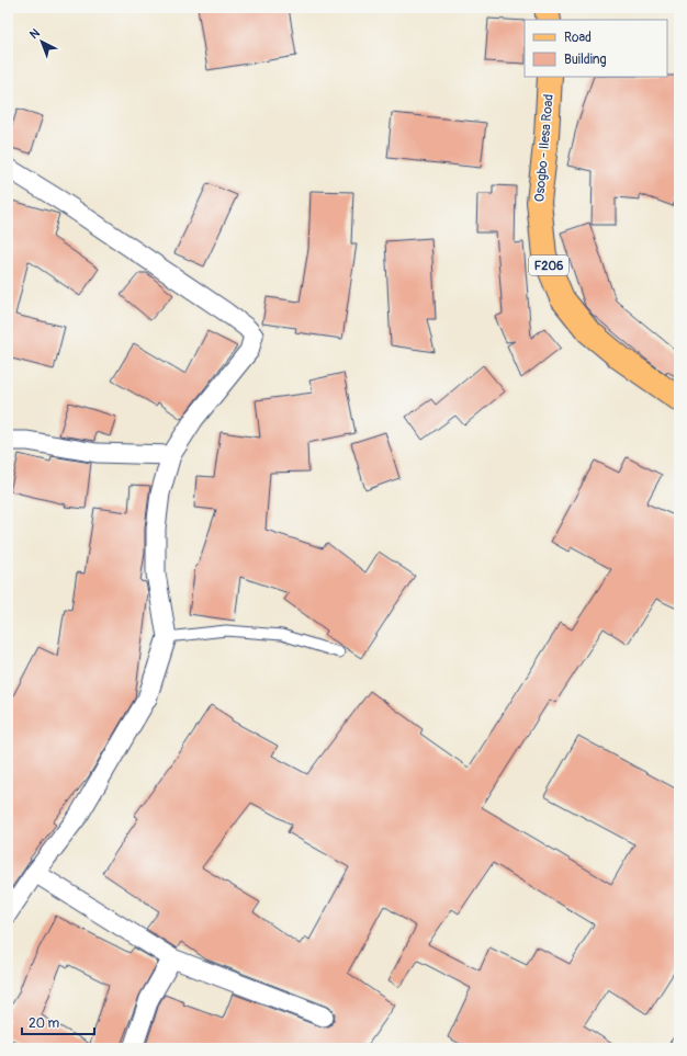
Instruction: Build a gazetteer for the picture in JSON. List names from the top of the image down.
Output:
{
  "streets": {
    "main road": ["Osogbo - Ilesa Road", "F206"]
  },
  "legend": ["Road", "Building"],
  "scale_bar": "20 m",
  "north": "top left"
}
